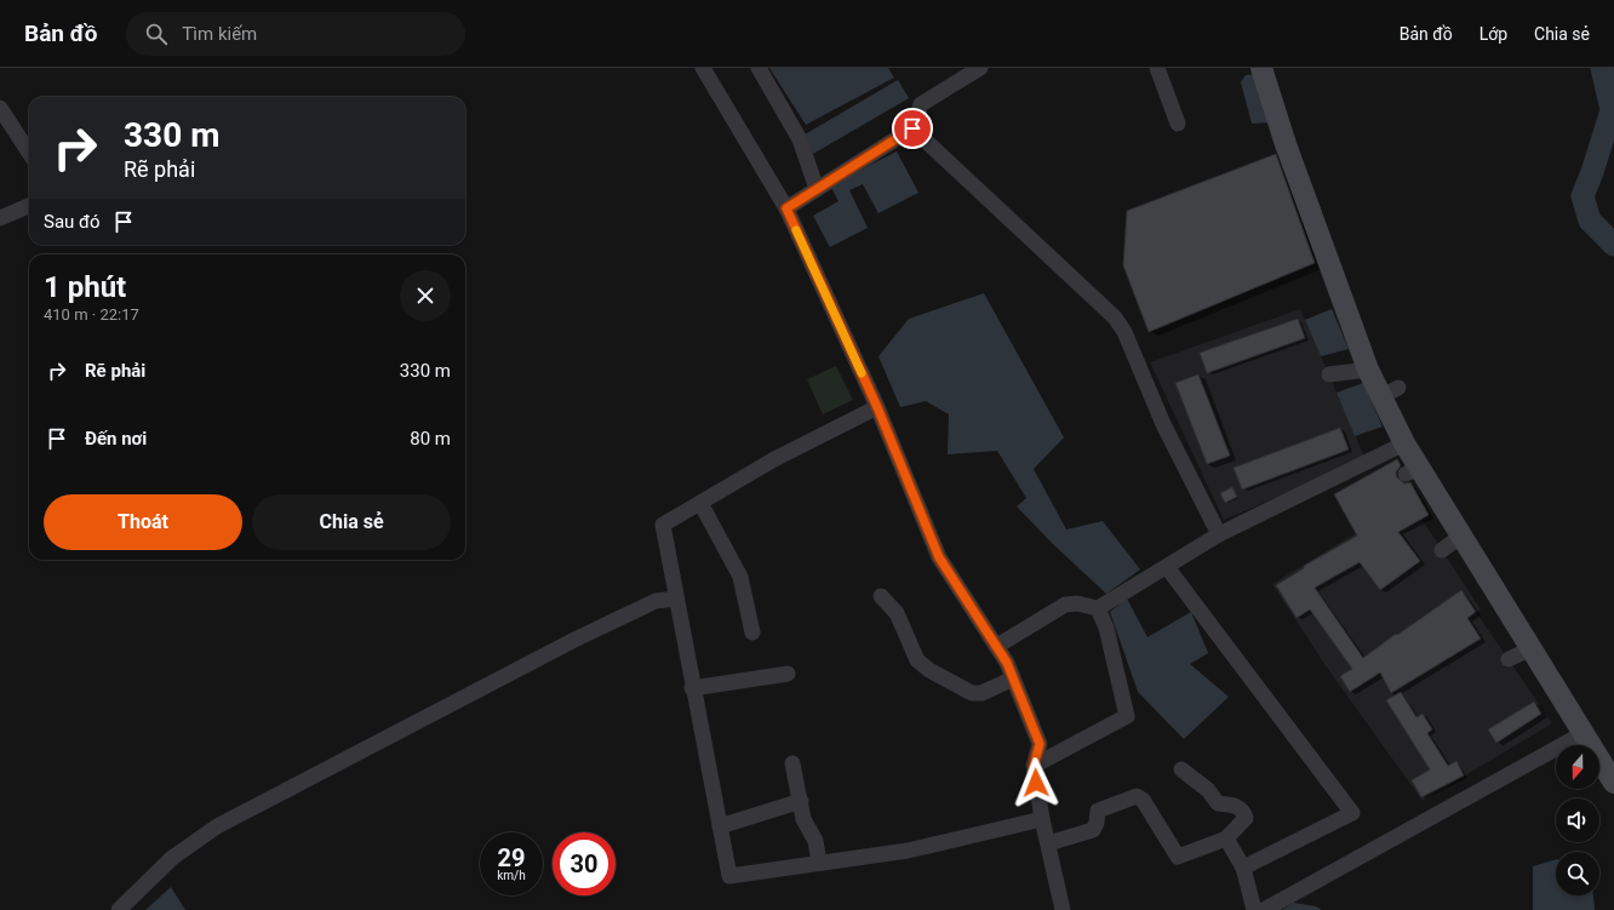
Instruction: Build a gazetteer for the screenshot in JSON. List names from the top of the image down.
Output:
{
  "north": "bottom",
  "page": {
    "header": "Bản đồ",
    "search": "Tìm kiếm",
    "nav": ["Bản đồ", "Lớp", "Chia sẻ"],
    "turn": ["330 m", "Rẽ phải"],
    "then": "Sau đó",
    "heading": ["1 phút", "410 m · 22:17"],
    "list": [
      {
        "name": "Rẽ phải",
        "value": "330 m"
      },
      {
        "name": "Đến nơi",
        "value": "80 m"
      }
    ],
    "buttons": ["Thoát", "Chia sẻ"],
    "speed": "29 km/h",
    "limit": "30"
  }
}
